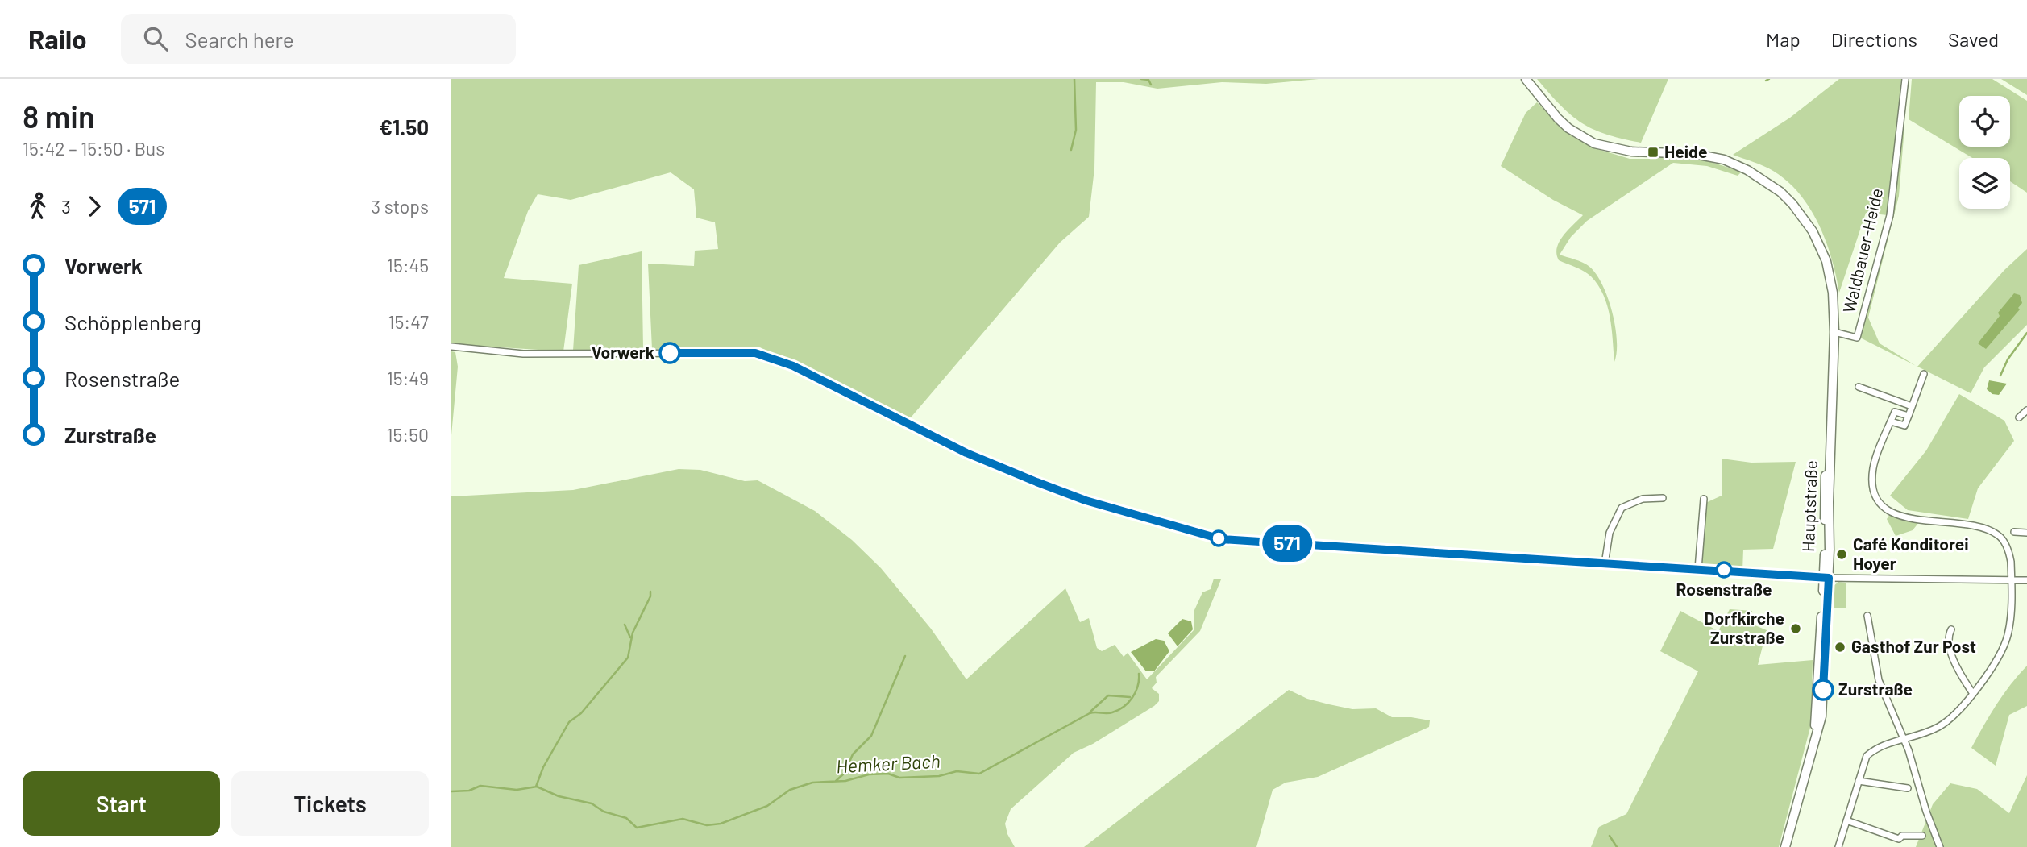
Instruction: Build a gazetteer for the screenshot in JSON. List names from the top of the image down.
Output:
{
  "streets": {
    "main road": ["Hauptstraße"],
    "street": ["Waldbauer-Heide"]
  },
  "water": ["Hemker Bach"],
  "places": {
    "transit": ["Heide"],
    "other": [
      "Vorwerk",
      "Café Konditorei Hoyer",
      "Rosenstraße",
      "Dorfkirche Zurstraße",
      "Gasthof Zur Post",
      "Zurstraße"
    ]
  },
  "lines": ["bus line 571"],
  "page": {
    "header": "Railo",
    "search": "Search here",
    "nav": ["Map", "Directions", "Saved"],
    "heading": ["8 min", "15:42 – 15:50 · Bus", "€1.50"],
    "on_map": "571",
    "legs": ["3", "571", "3 stops"],
    "list": [
      {
        "name": "Vorwerk",
        "value": "15:45"
      },
      {
        "name": "Schöpplenberg",
        "value": "15:47"
      },
      {
        "name": "Rosenstraße",
        "value": "15:49"
      },
      {
        "name": "Zurstraße",
        "value": "15:50"
      }
    ],
    "buttons": ["Start", "Tickets"]
  }
}
